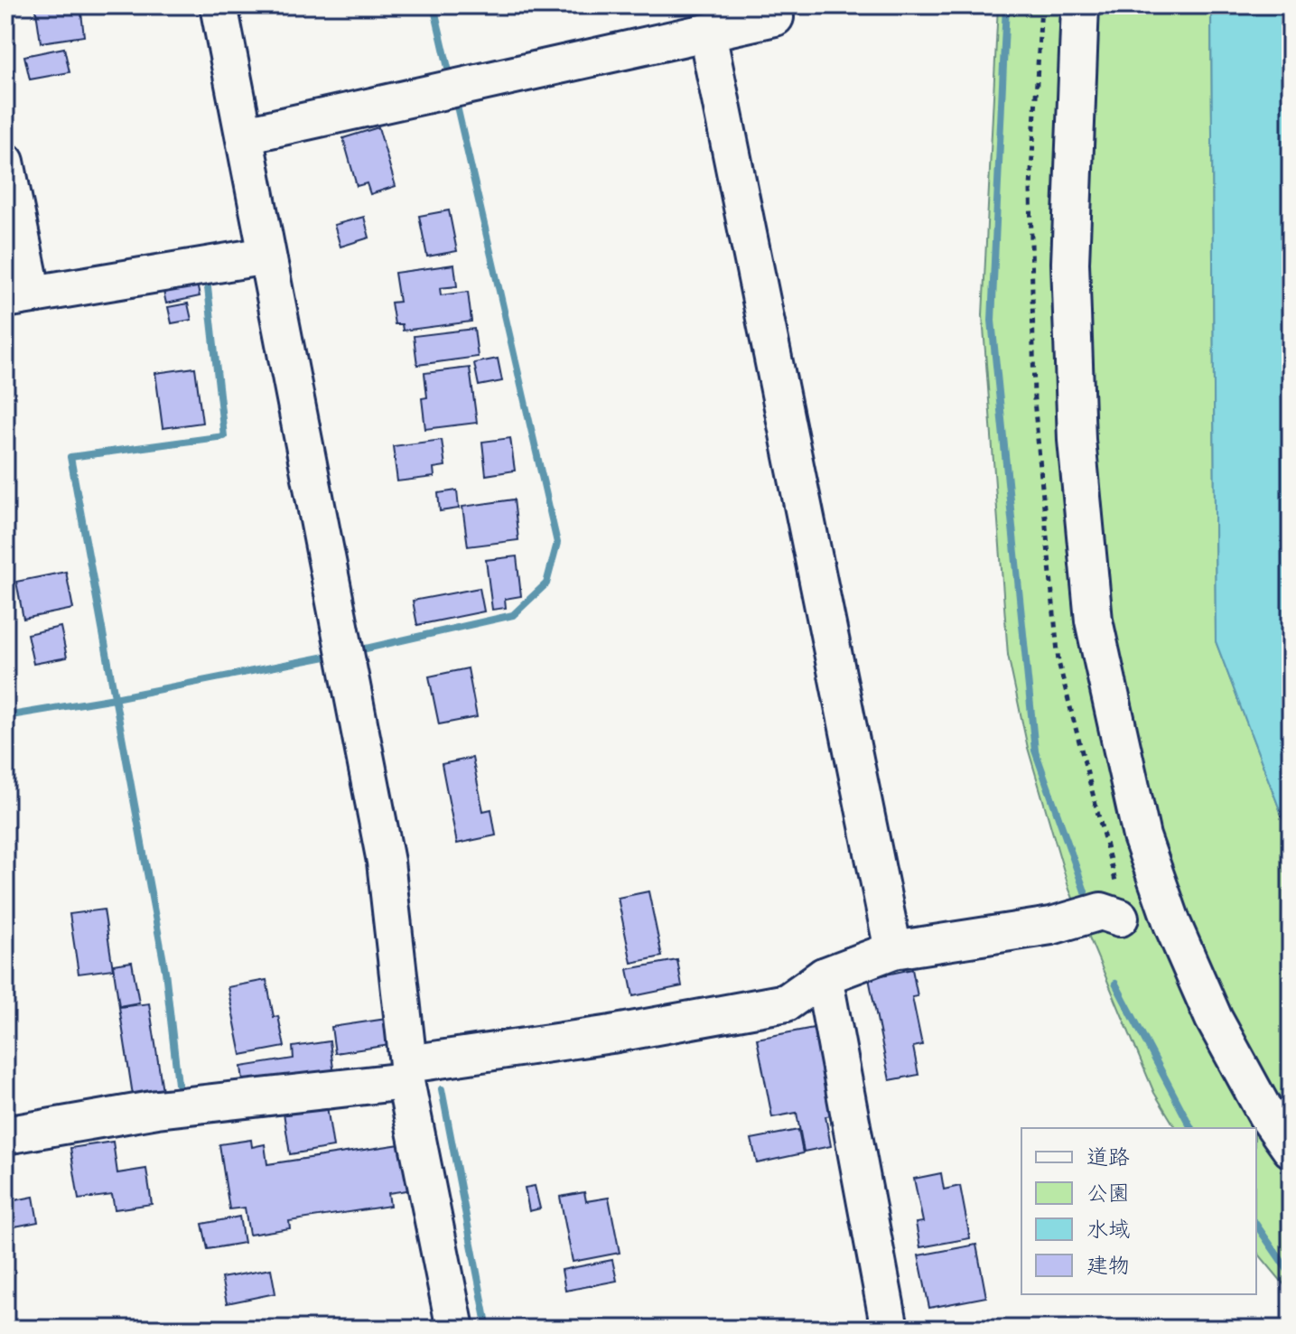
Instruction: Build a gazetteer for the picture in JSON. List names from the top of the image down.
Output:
{
  "legend": [
    "道路",
    "公園",
    "水域",
    "建物"
  ]
}
